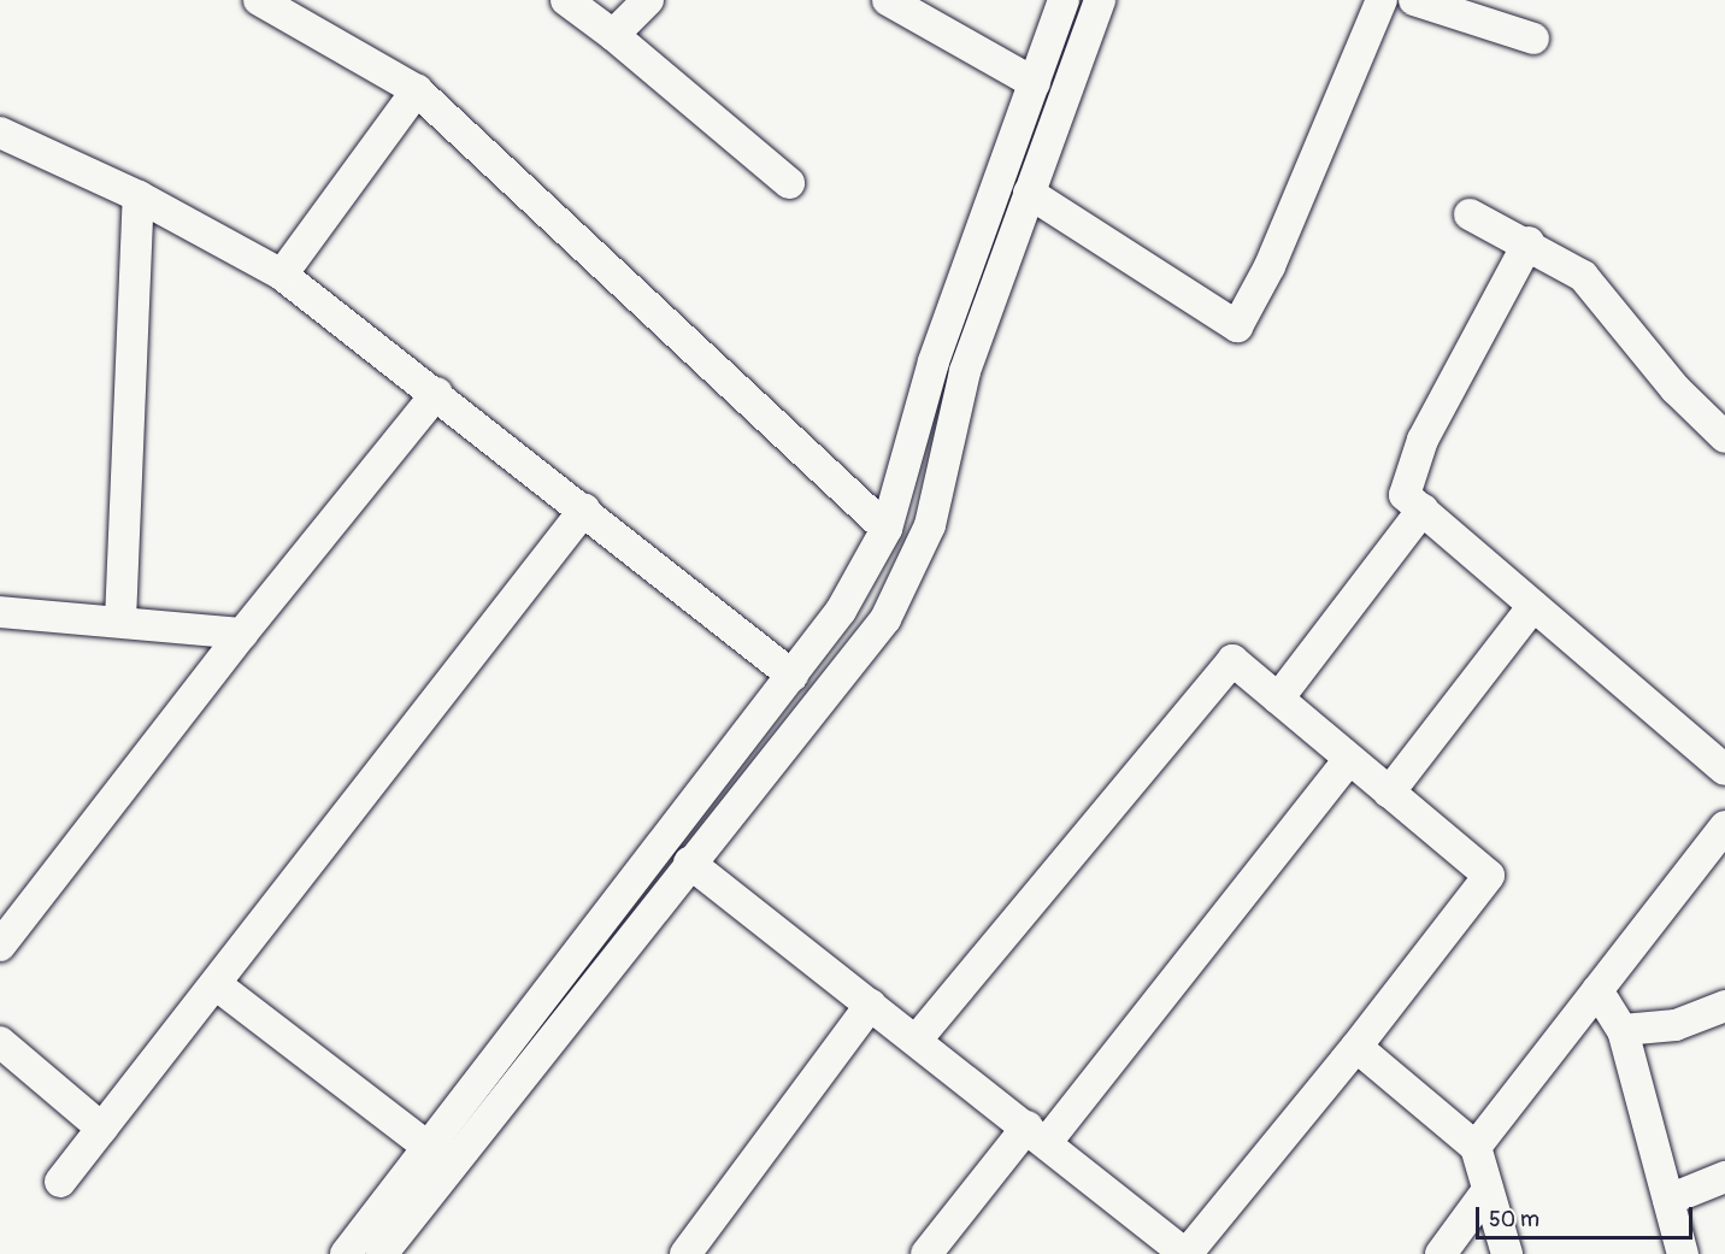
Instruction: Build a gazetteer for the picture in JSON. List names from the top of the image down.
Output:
{
  "scale_bar": "50 m"
}
